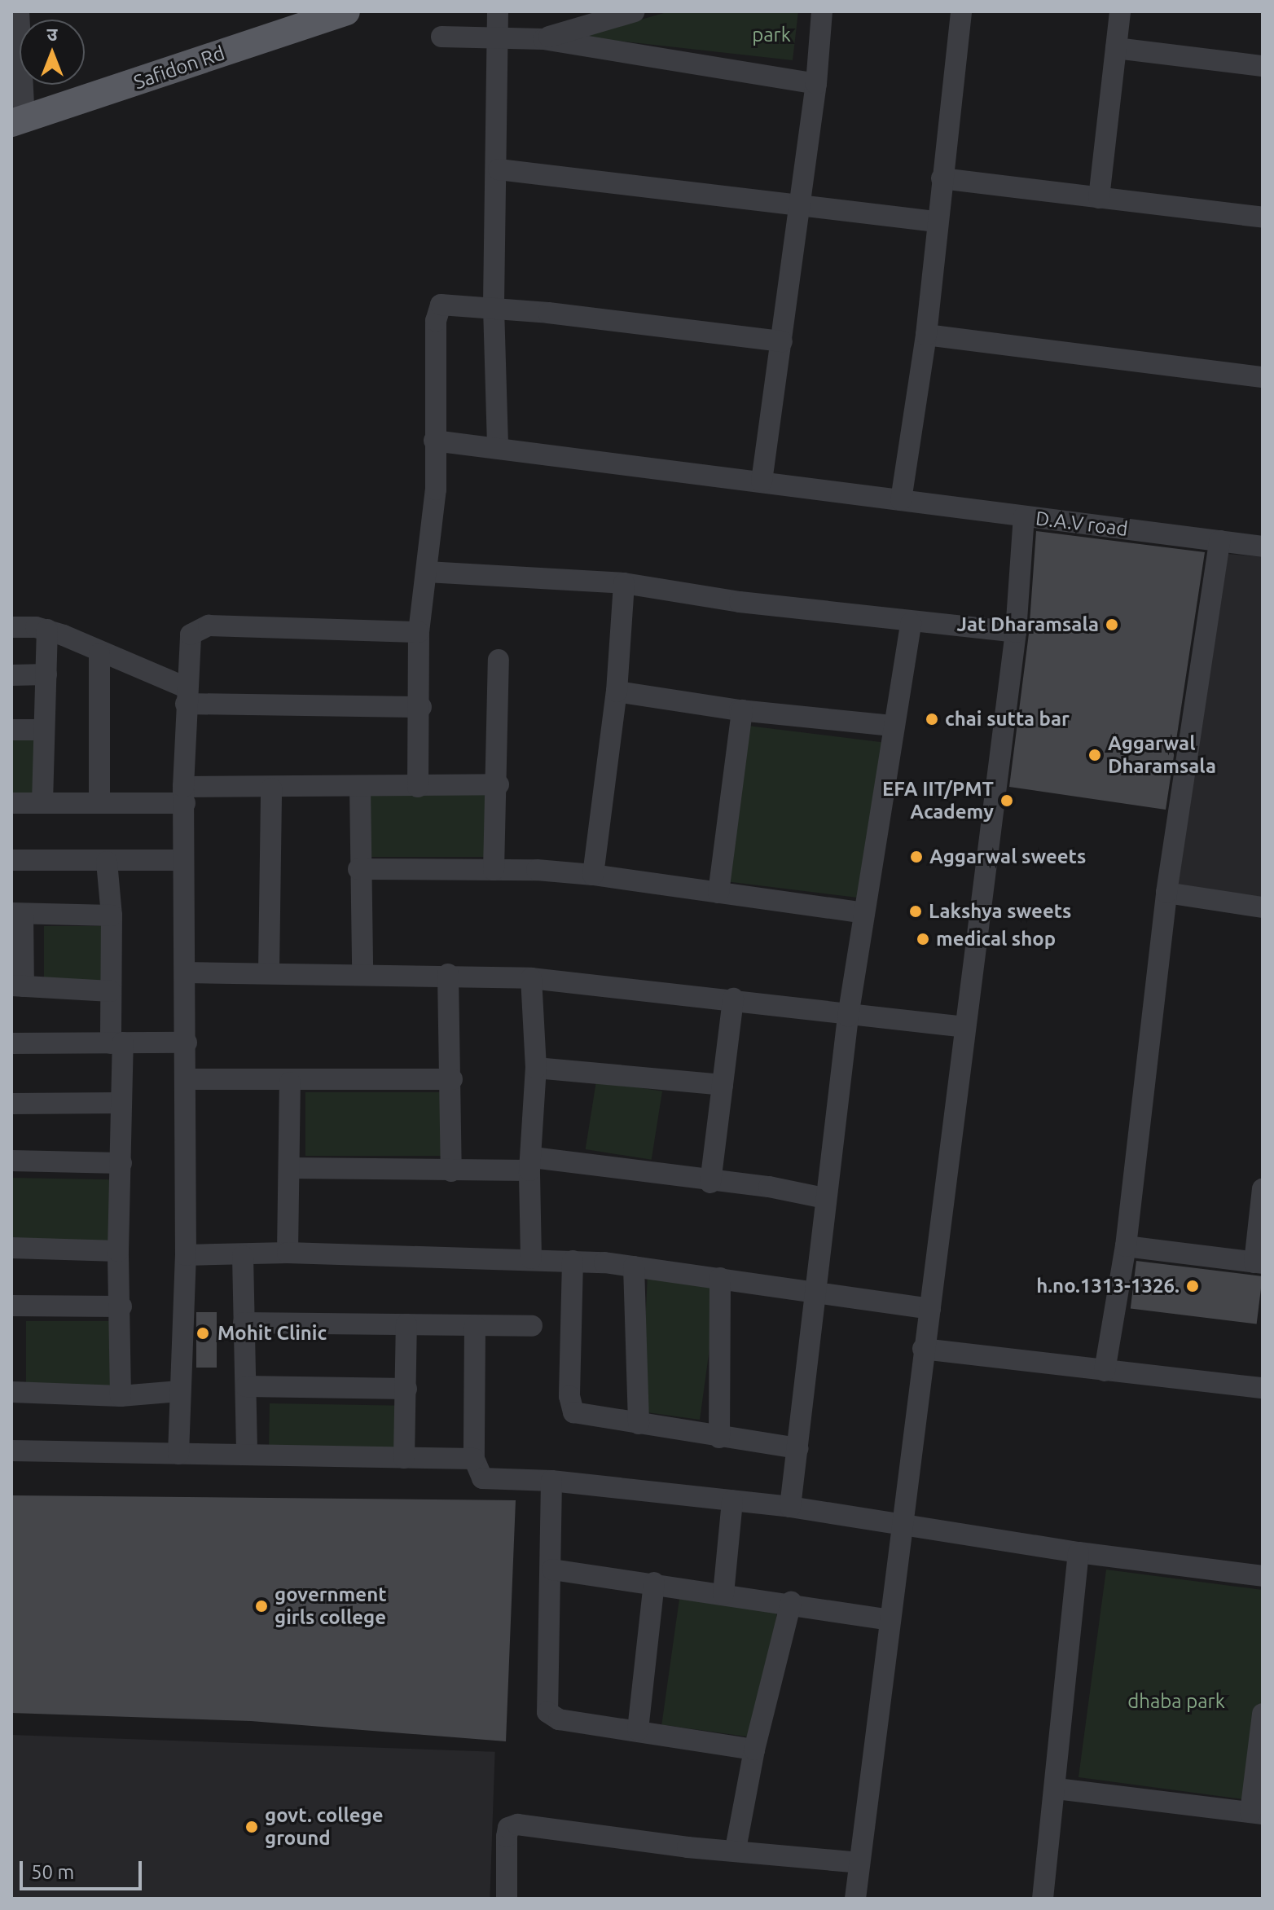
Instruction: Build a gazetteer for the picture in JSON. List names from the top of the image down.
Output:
{
  "streets": {
    "main road": ["Safidon Rd"],
    "street": ["D.A.V road"]
  },
  "parks": ["park", "dhaba park"],
  "places": [
    "Jat Dharamsala",
    "chai sutta bar",
    "Aggarwal Dharamsala",
    "EFA IIT/PMT Academy",
    "Aggarwal sweets",
    "Lakshya sweets",
    "medical shop",
    "h.no.1313-1326.",
    "Mohit Clinic",
    "government girls college",
    "govt. college ground"
  ],
  "scale_bar": "50 m",
  "north": "top"
}
